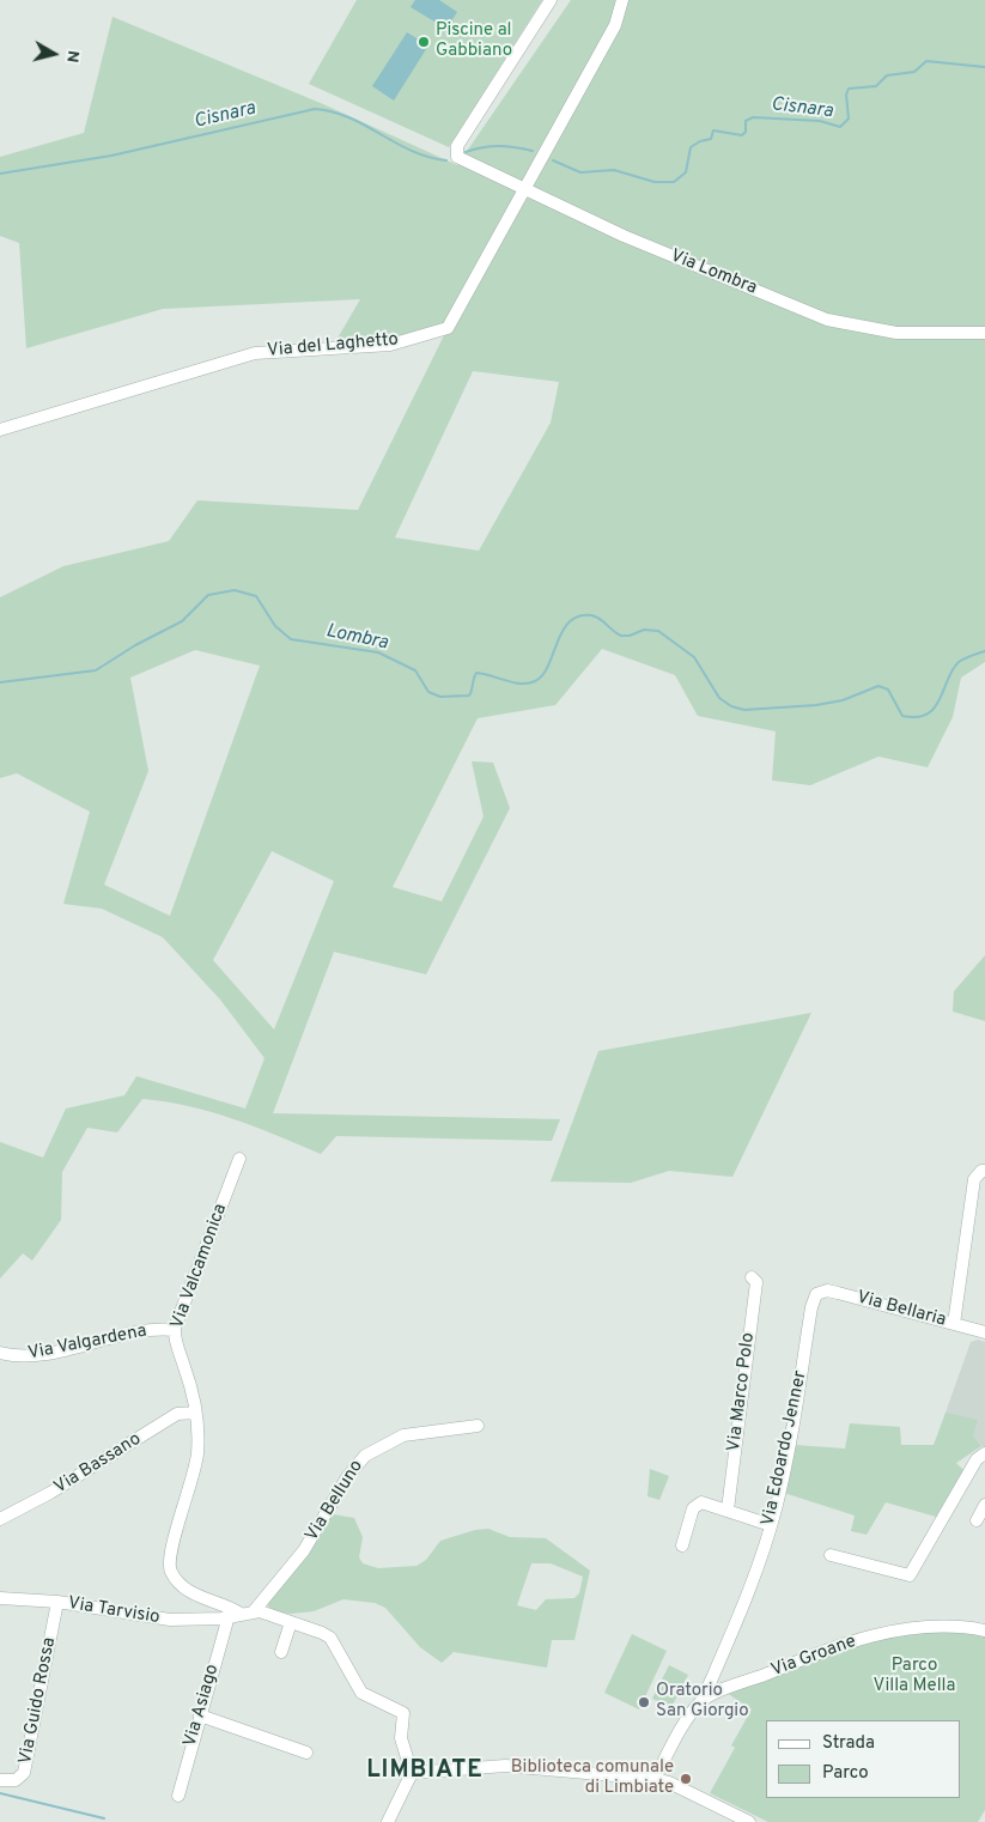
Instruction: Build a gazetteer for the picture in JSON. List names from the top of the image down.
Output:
{
  "streets": {
    "street": [
      "Via Lombra",
      "Via del Laghetto",
      "Via Valcamonica",
      "Via Bellaria",
      "Via Valgardena",
      "Via Marco Polo",
      "Via Edoardo Jenner",
      "Via Bassano",
      "Via Belluno",
      "Via Tarvisio",
      "Via Groane",
      "Via Guido Rossa",
      "Via Asiago"
    ]
  },
  "crossings": [
    ["Via Lombra", "Via del Laghetto"],
    ["Via Valcamonica", "Via Valgardena"],
    ["Via Valcamonica", "Via Bassano"],
    ["Via Valcamonica", "Via Tarvisio"],
    ["Via Valcamonica", "Via Asiago"],
    ["Via Bellaria", "Via Edoardo Jenner"],
    ["Via Edoardo Jenner", "Via Groane"],
    ["Via Belluno", "Via Tarvisio"],
    ["Via Tarvisio", "Via Guido Rossa"],
    ["Via Tarvisio", "Via Asiago"]
  ],
  "districts": ["LIMBIATE"],
  "water": ["Cisnara", "Lombra"],
  "parks": ["Parco Villa Mella"],
  "places": ["Piscine al Gabbiano", "Oratorio San Giorgio", "Biblioteca comunale di Limbiate"],
  "legend": ["Strada", "Parco"],
  "north": "right"
}
